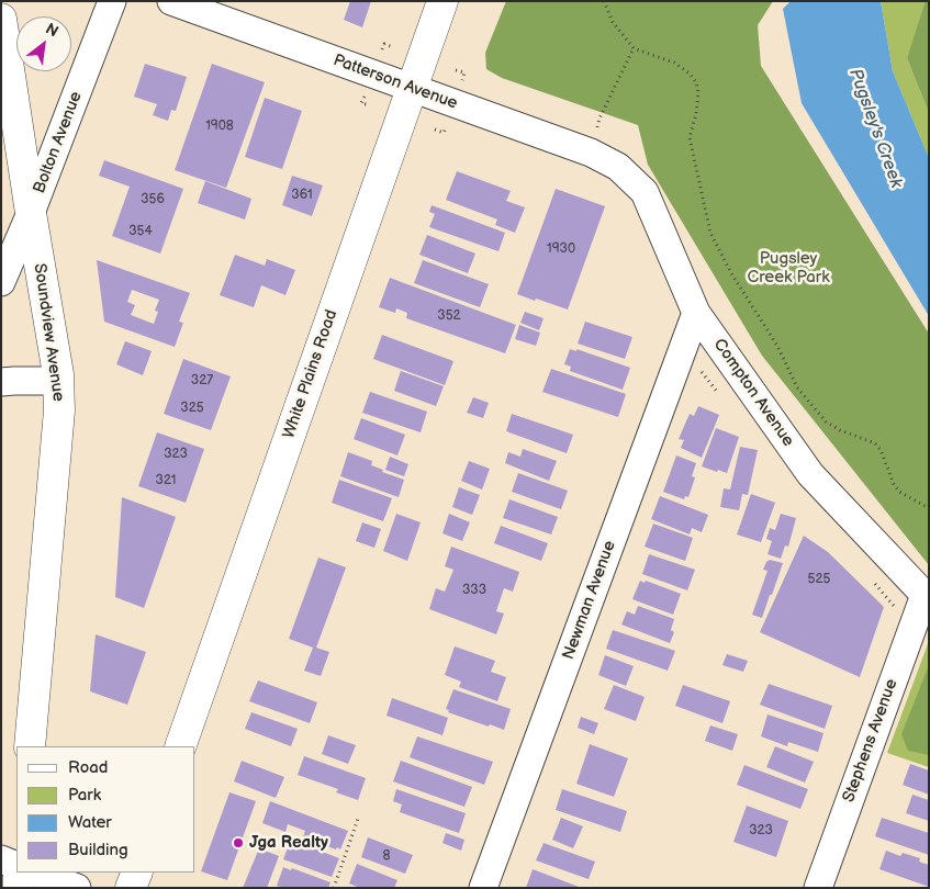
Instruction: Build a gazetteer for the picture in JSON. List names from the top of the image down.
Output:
{
  "streets": {
    "main road": ["Soundview Avenue", "White Plains Road"],
    "street": [
      "Patterson Avenue",
      "Bolton Avenue",
      "Compton Avenue",
      "Newman Avenue",
      "Stephens Avenue"
    ]
  },
  "crossings": [
    ["Patterson Avenue", "White Plains Road"],
    ["Patterson Avenue", "Compton Avenue"],
    ["Bolton Avenue", "Soundview Avenue"],
    ["Compton Avenue", "Newman Avenue"],
    ["Compton Avenue", "Stephens Avenue"]
  ],
  "water": ["Pugsley's Creek"],
  "parks": ["Pugsley Creek Park"],
  "places": ["Jga Realty"],
  "house_numbers": [
    "1908",
    "361",
    "356",
    "354",
    "1930",
    "352",
    "327",
    "325",
    "323",
    "321",
    "525",
    "333",
    "323",
    "8"
  ],
  "legend": [
    "Road",
    "Park",
    "Water",
    "Building"
  ],
  "north": "top right"
}
